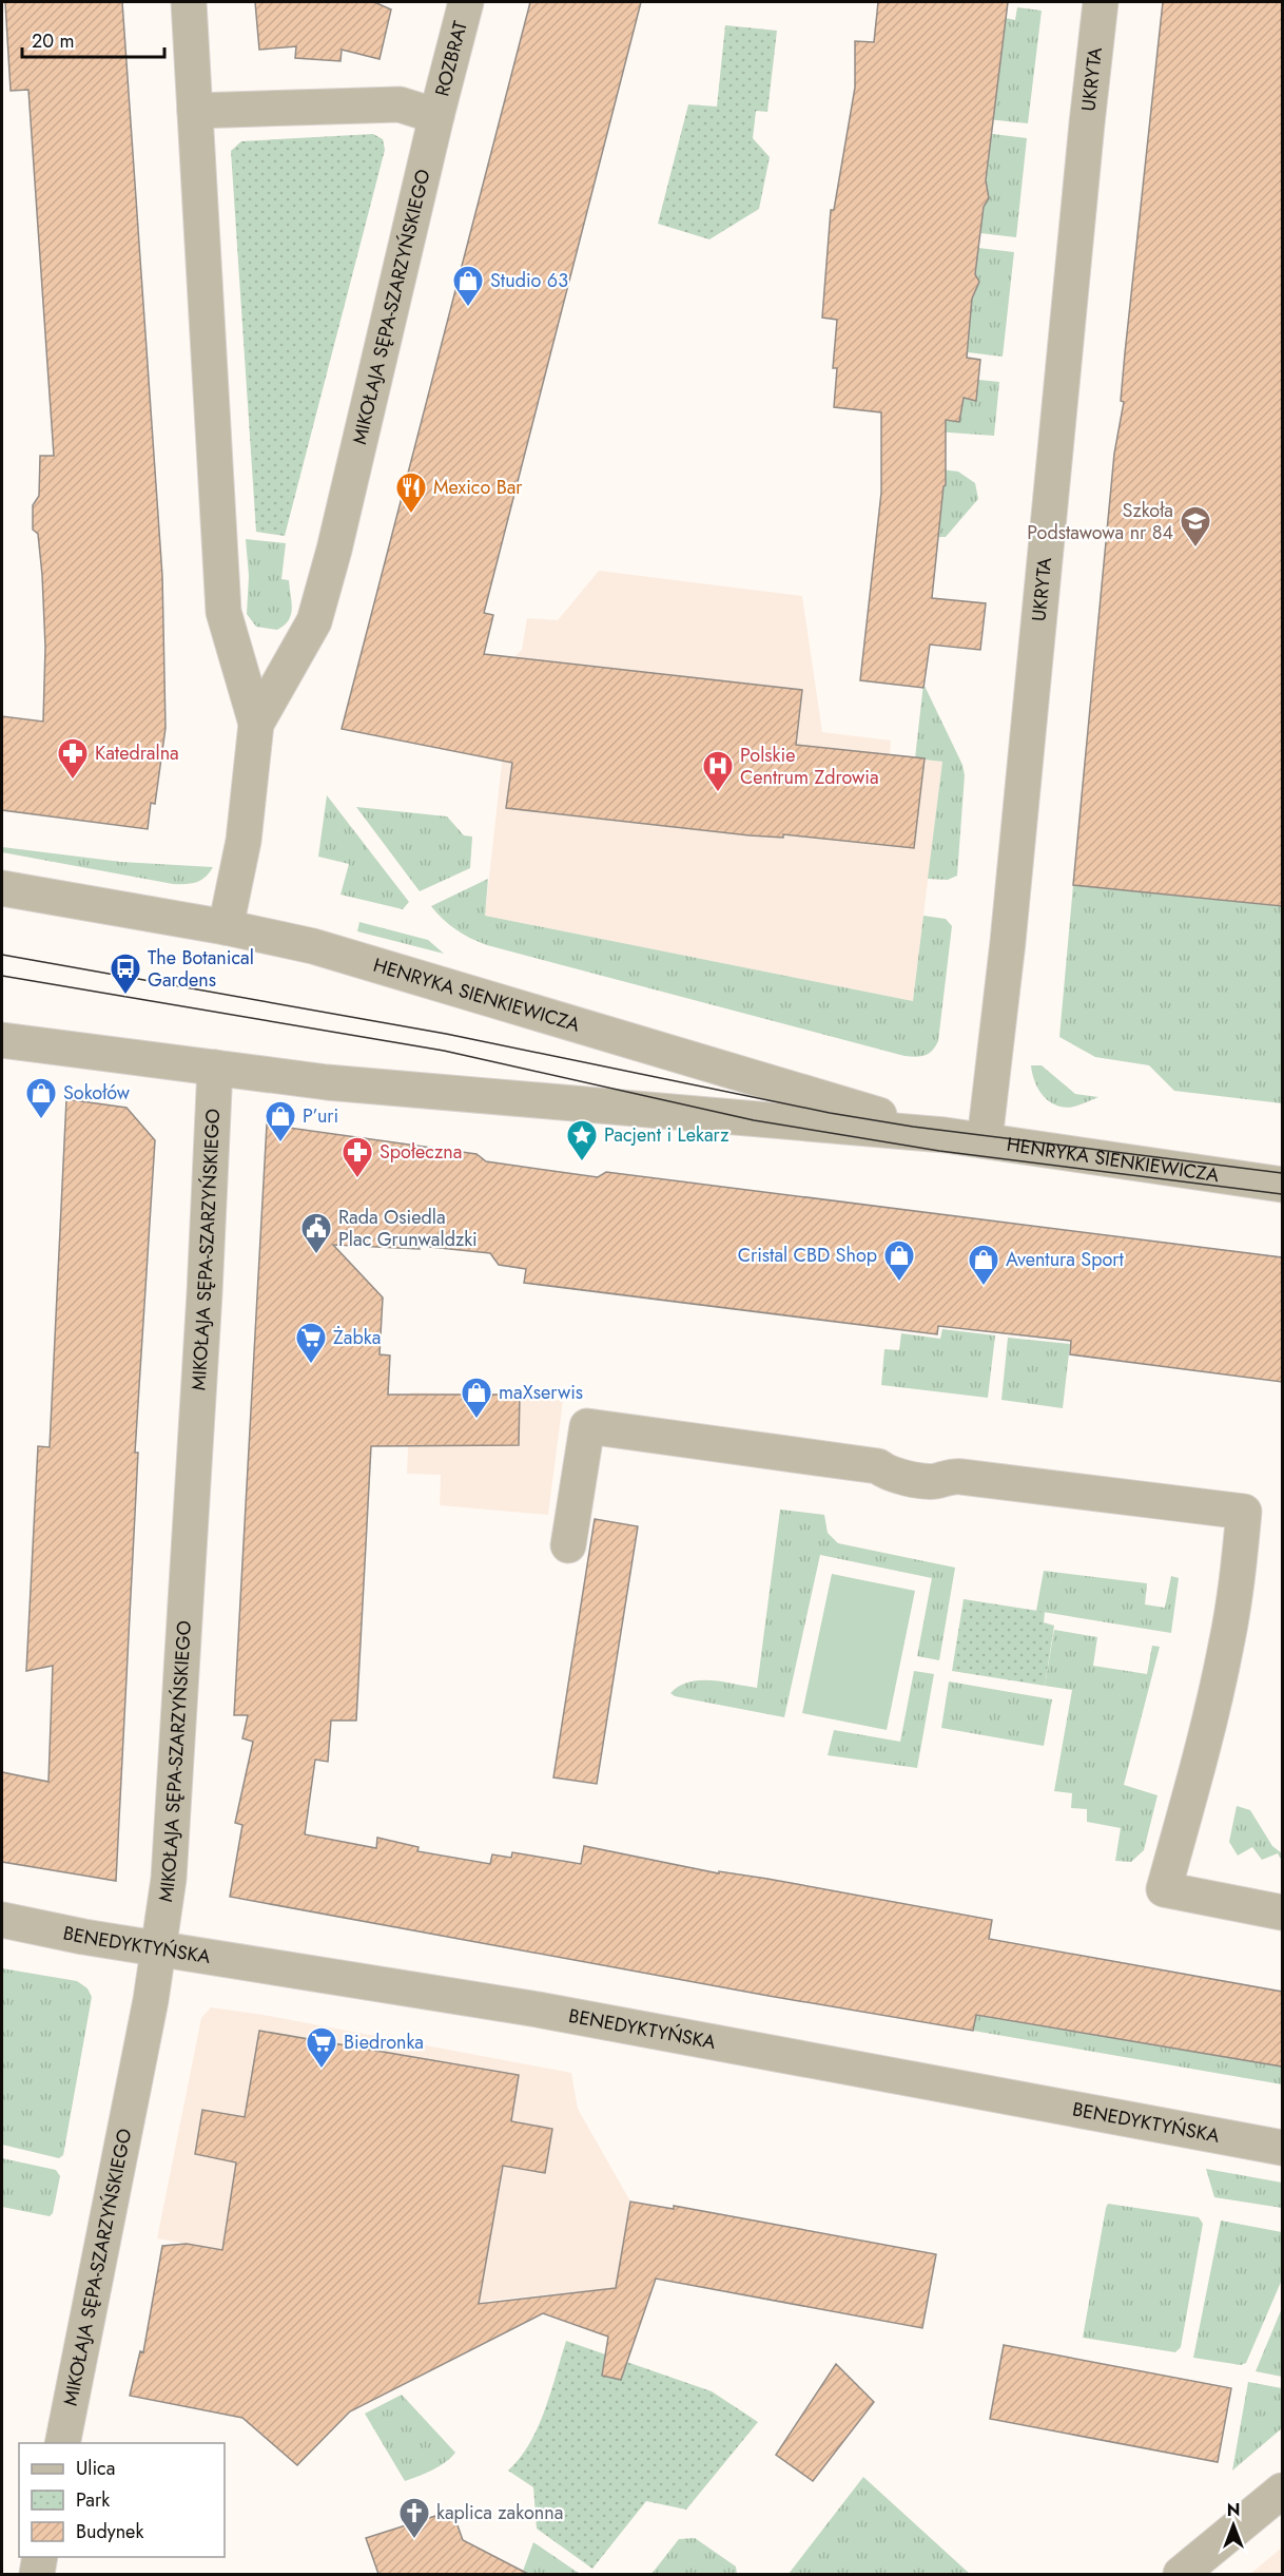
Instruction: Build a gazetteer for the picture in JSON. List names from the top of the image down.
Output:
{
  "streets": {
    "street": [
      "ROZBRAT",
      "UKRYTA",
      "MIKOŁAJA SĘPA-SZARZYŃSKIEGO",
      "HENRYKA SIENKIEWICZA",
      "BENEDYKTYŃSKA"
    ]
  },
  "crossings": [
    ["ROZBRAT", "MIKOŁAJA SĘPA-SZARZYŃSKIEGO"],
    ["UKRYTA", "HENRYKA SIENKIEWICZA"],
    ["MIKOŁAJA SĘPA-SZARZYŃSKIEGO", "HENRYKA SIENKIEWICZA"],
    ["MIKOŁAJA SĘPA-SZARZYŃSKIEGO", "BENEDYKTYŃSKA"]
  ],
  "places": {
    "shop": [
      "Studio 63",
      "Sokołów",
      "P’uri",
      "Cristal CBD Shop",
      "Aventura Sport",
      "maXserwis"
    ],
    "restaurant": ["Mexico Bar"],
    "school or university": ["Szkoła Podstawowa nr 84"],
    "pharmacy": ["Katedralna", "Społeczna"],
    "hospital": ["Polskie Centrum Zdrowia"],
    "bus stop": ["The Botanical Gardens"],
    "place": ["Pacjent i Lekarz"],
    "public building": ["Rada Osiedla Plac Grunwaldzki"],
    "supermarket": ["Żabka", "Biedronka"],
    "church": ["kaplica zakonna"]
  },
  "legend": ["Ulica", "Park", "Budynek"],
  "scale_bar": "20 m",
  "north": "top"
}
